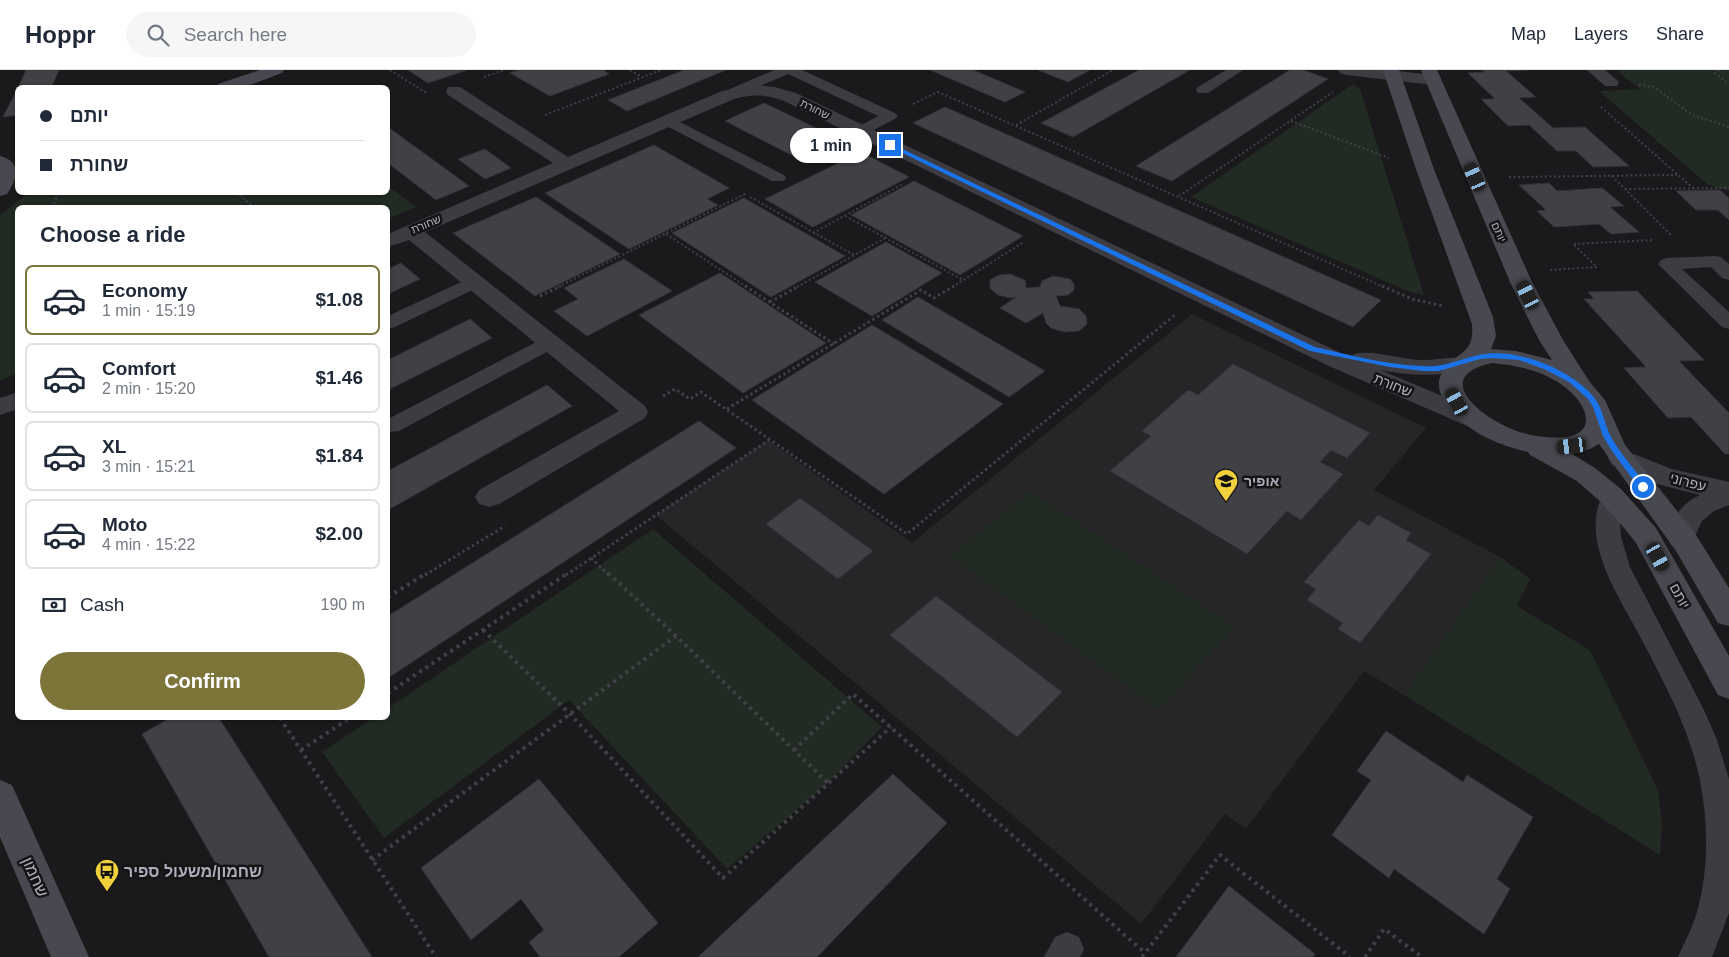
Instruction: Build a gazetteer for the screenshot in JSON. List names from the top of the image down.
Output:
{
  "streets": {
    "main road": ["יותם", "שחמון"],
    "street": ["שחורת", "עפרוני"]
  },
  "places": {
    "school or university": ["אופיר"],
    "bus stop": ["שחמון/משעול ספיר"]
  },
  "page": {
    "header": "Hoppr",
    "search": "Search here",
    "nav": ["Map", "Layers", "Share"],
    "banner": ["יותם", "שחורת"],
    "bubble": "1 min",
    "heading": "Choose a ride",
    "list": [
      {
        "name": "Economy",
        "note": "1 min · 15:19",
        "value": "$1.08"
      },
      {
        "name": "Comfort",
        "note": "2 min · 15:20",
        "value": "$1.46"
      },
      {
        "name": "XL",
        "note": "3 min · 15:21",
        "value": "$1.84"
      },
      {
        "name": "Moto",
        "note": "4 min · 15:22",
        "value": "$2.00"
      }
    ],
    "pay": ["Cash", "190 m"],
    "buttons": "Confirm"
  }
}
